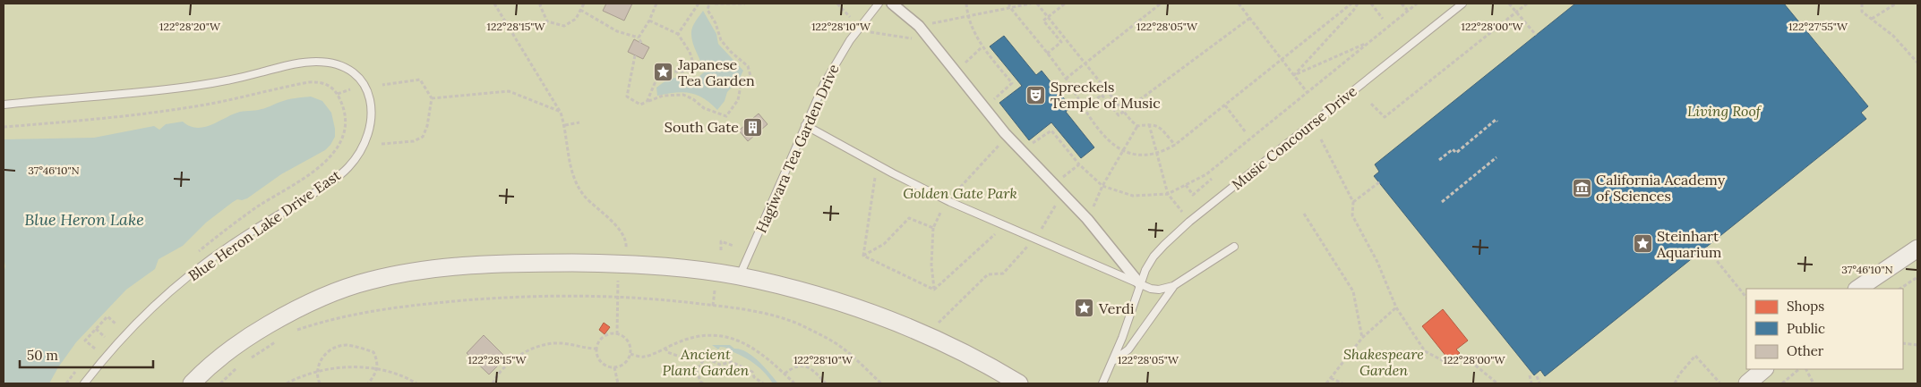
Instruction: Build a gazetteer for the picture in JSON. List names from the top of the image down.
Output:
{
  "streets": {
    "lane": ["Music Concourse Drive", "Hagiwara Tea Garden Drive", "Blue Heron Lake Drive East"]
  },
  "water": ["Blue Heron Lake"],
  "parks": [
    "Living Roof",
    "Golden Gate Park",
    "Ancient Plant Garden",
    "Shakespeare Garden"
  ],
  "places": {
    "place": ["Japanese Tea Garden", "Steinhart Aquarium", "Verdi"],
    "theatre": ["Spreckels Temple of Music"],
    "building": ["South Gate"],
    "museum": ["California Academy of Sciences"]
  },
  "legend": ["Shops", "Public", "Other"],
  "scale_bar": "50 m",
  "coordinates": [
    "122°28'20\"W",
    "122°28'15\"W",
    "122°28'10\"W",
    "122°28'05\"W",
    "122°28'00\"W",
    "122°27'55\"W",
    "37°46'10\"N"
  ]
}
